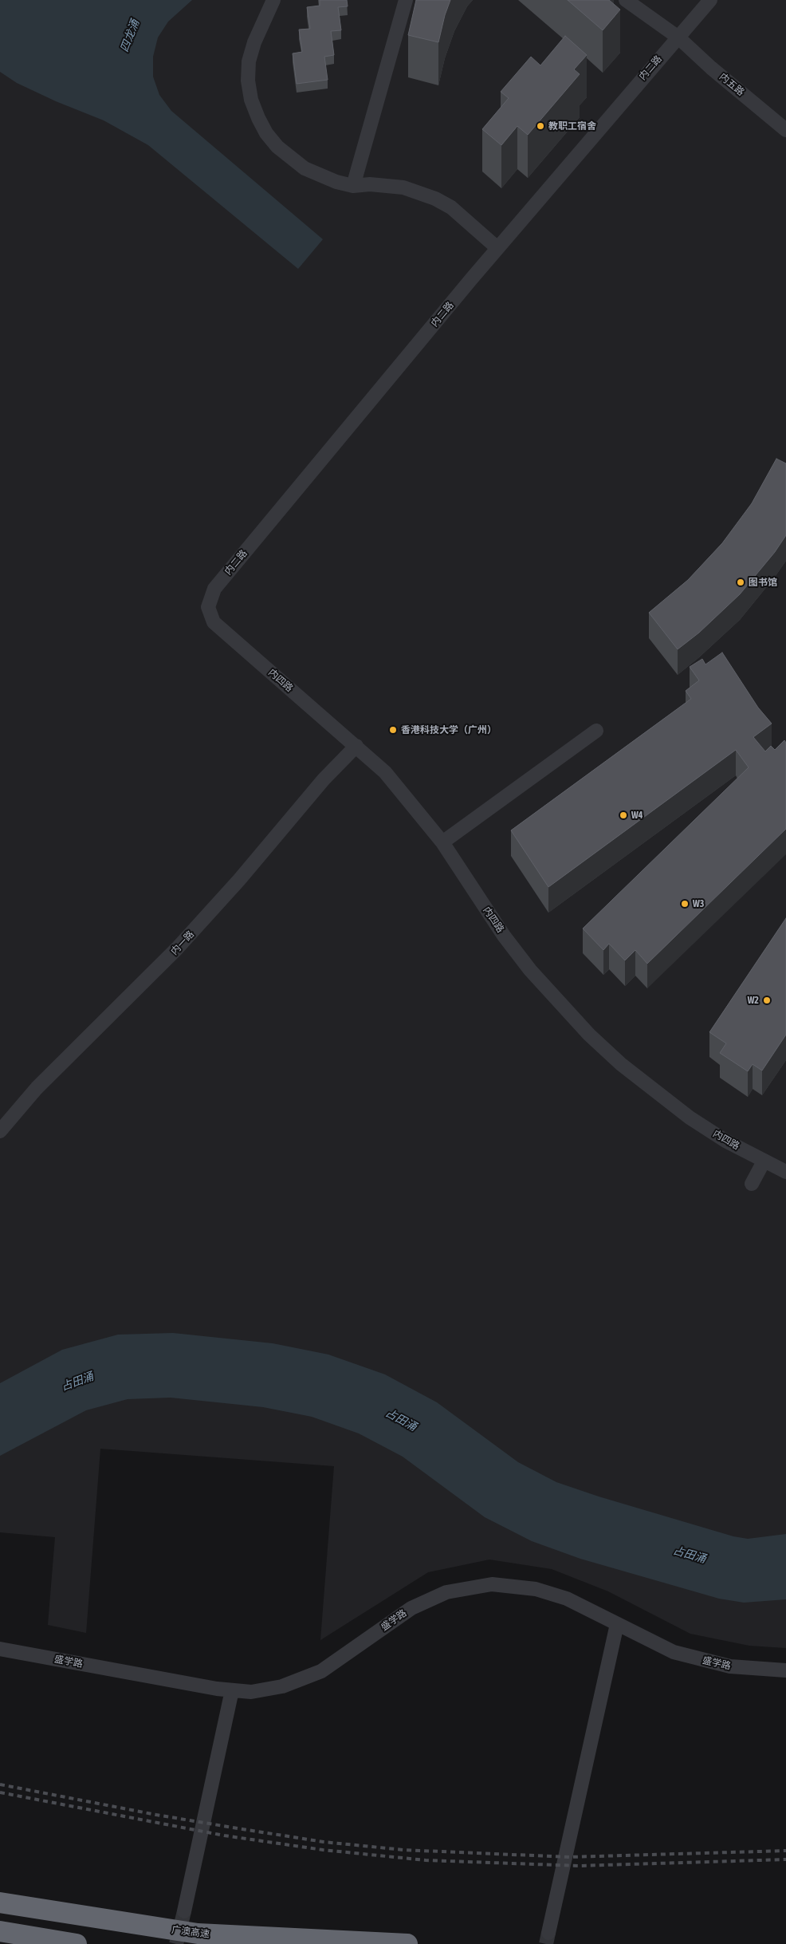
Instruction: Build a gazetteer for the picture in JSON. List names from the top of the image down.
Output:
{
  "streets": {
    "highway": ["广澳高速"],
    "street": [
      "内二路",
      "内五路",
      "内四路",
      "内一路",
      "盛学路"
    ]
  },
  "crossings": [
    ["内二路", "内五路"],
    ["内二路", "内四路"],
    ["内四路", "内一路"]
  ],
  "water": ["四龙涌", "占田涌"],
  "places": [
    "教职工宿舍",
    "图书馆",
    "香港科技大学（广州）",
    "W4",
    "W3",
    "W2"
  ]
}
